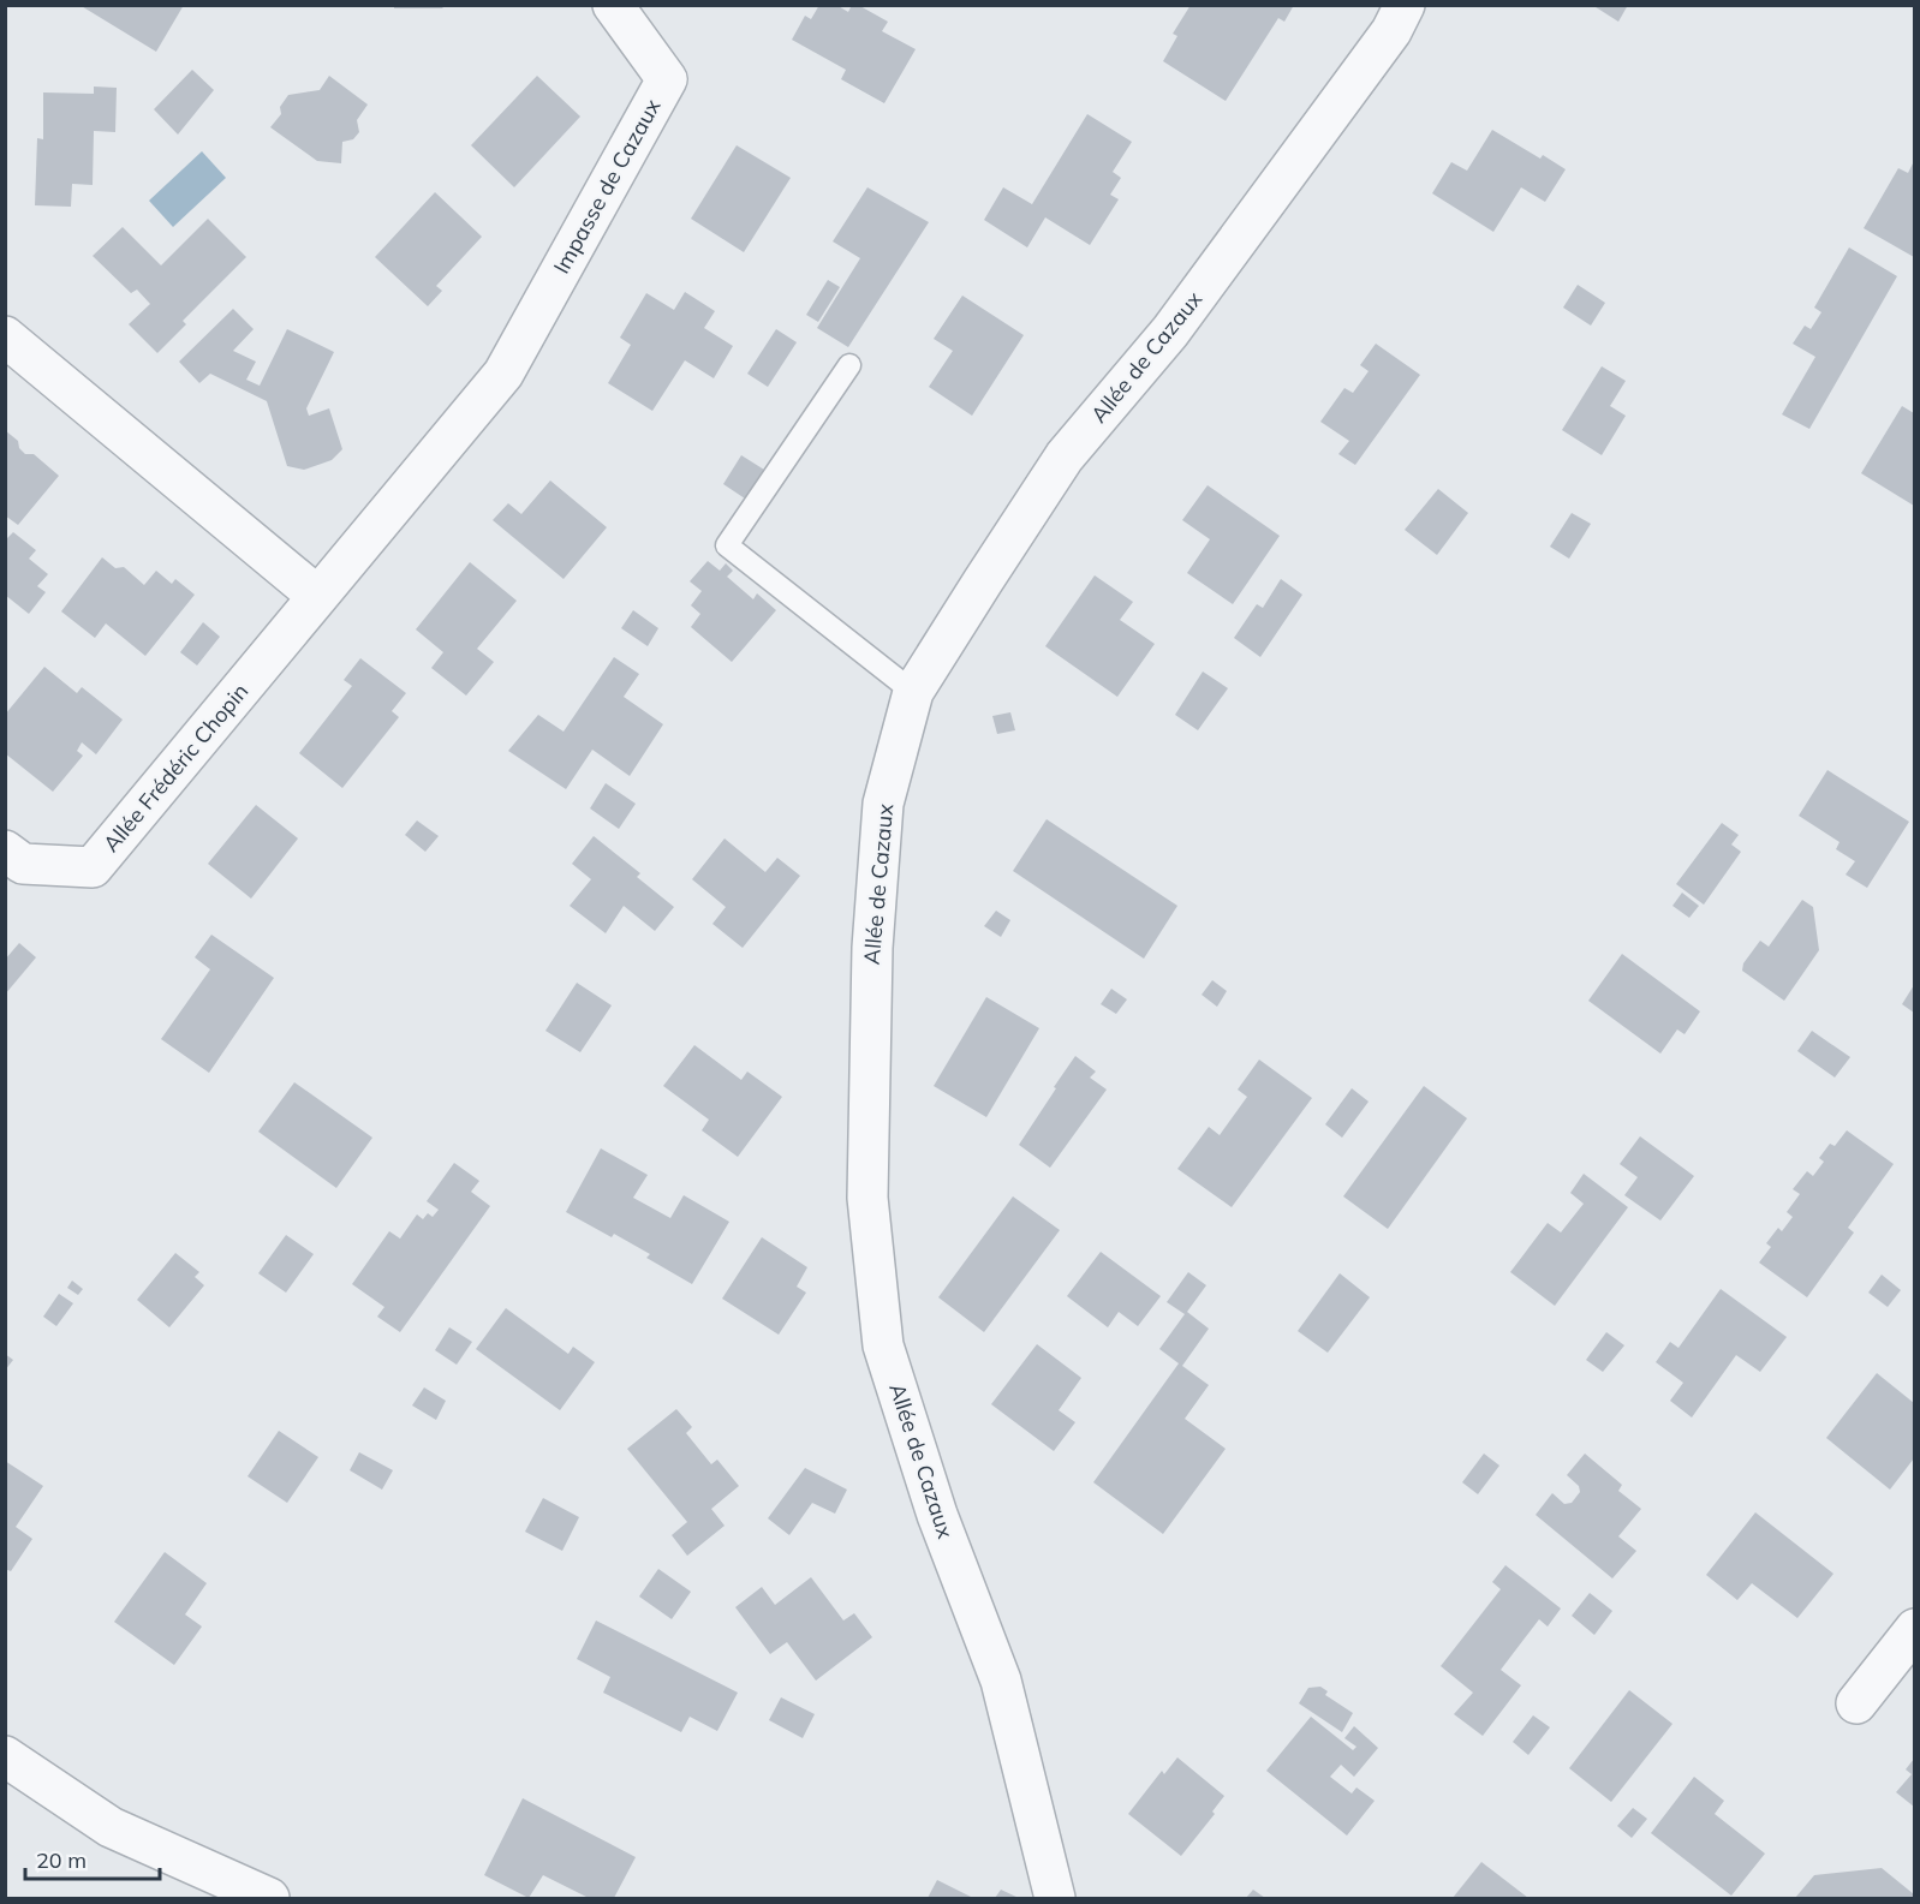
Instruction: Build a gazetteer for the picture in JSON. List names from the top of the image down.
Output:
{
  "streets": {
    "street": ["Impasse de Cazaux", "Allée de Cazaux", "Allée Frédéric Chopin"]
  },
  "crossings": [
    ["Impasse de Cazaux", "Allée Frédéric Chopin"]
  ],
  "scale_bar": "20 m"
}
